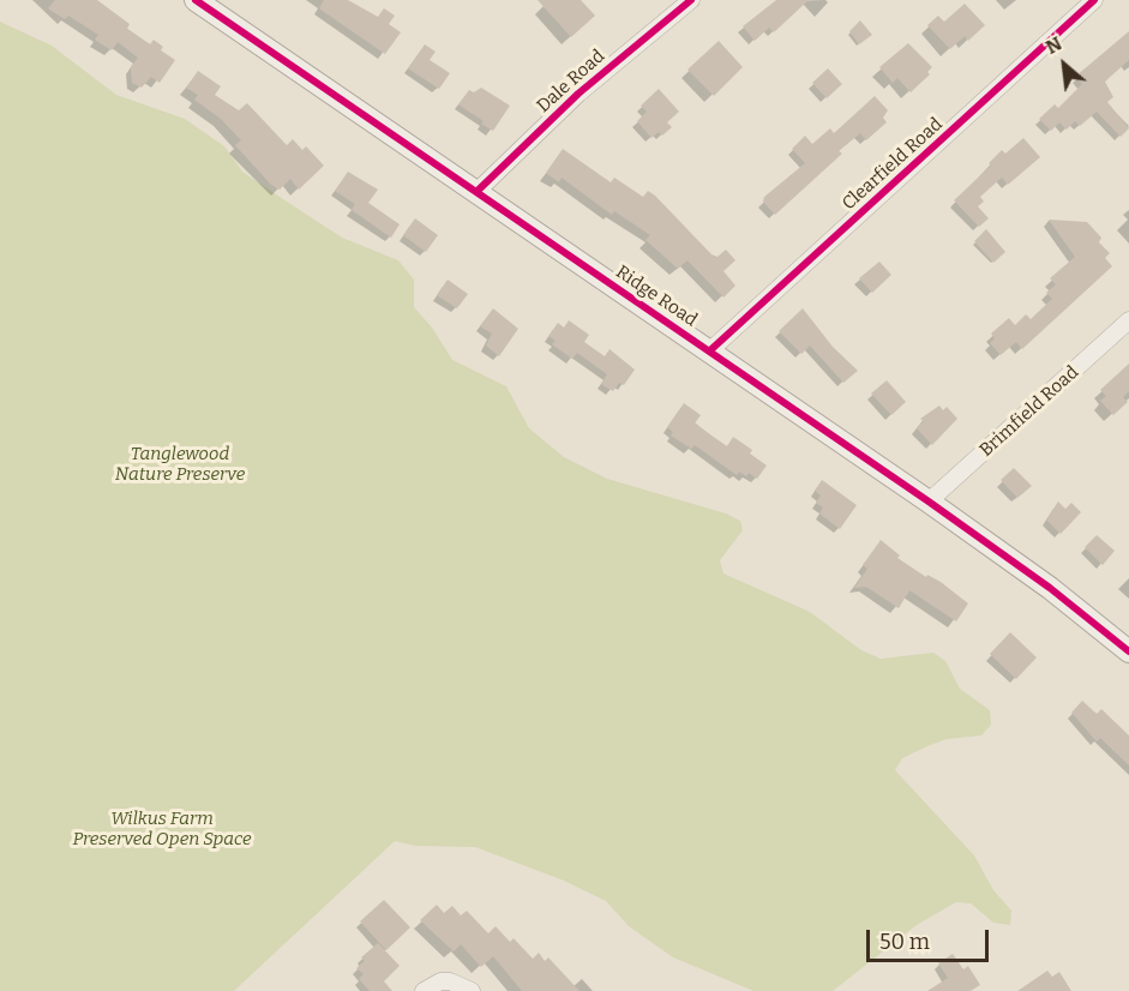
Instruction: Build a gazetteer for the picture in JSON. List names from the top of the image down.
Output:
{
  "streets": {
    "street": [
      "Dale Road",
      "Clearfield Road",
      "Ridge Road",
      "Brimfield Road"
    ]
  },
  "crossings": [
    ["Dale Road", "Ridge Road"],
    ["Clearfield Road", "Ridge Road"],
    ["Ridge Road", "Brimfield Road"]
  ],
  "parks": ["Tanglewood Nature Preserve", "Wilkus Farm Preserved Open Space"],
  "scale_bar": "50 m",
  "north": "top left"
}
